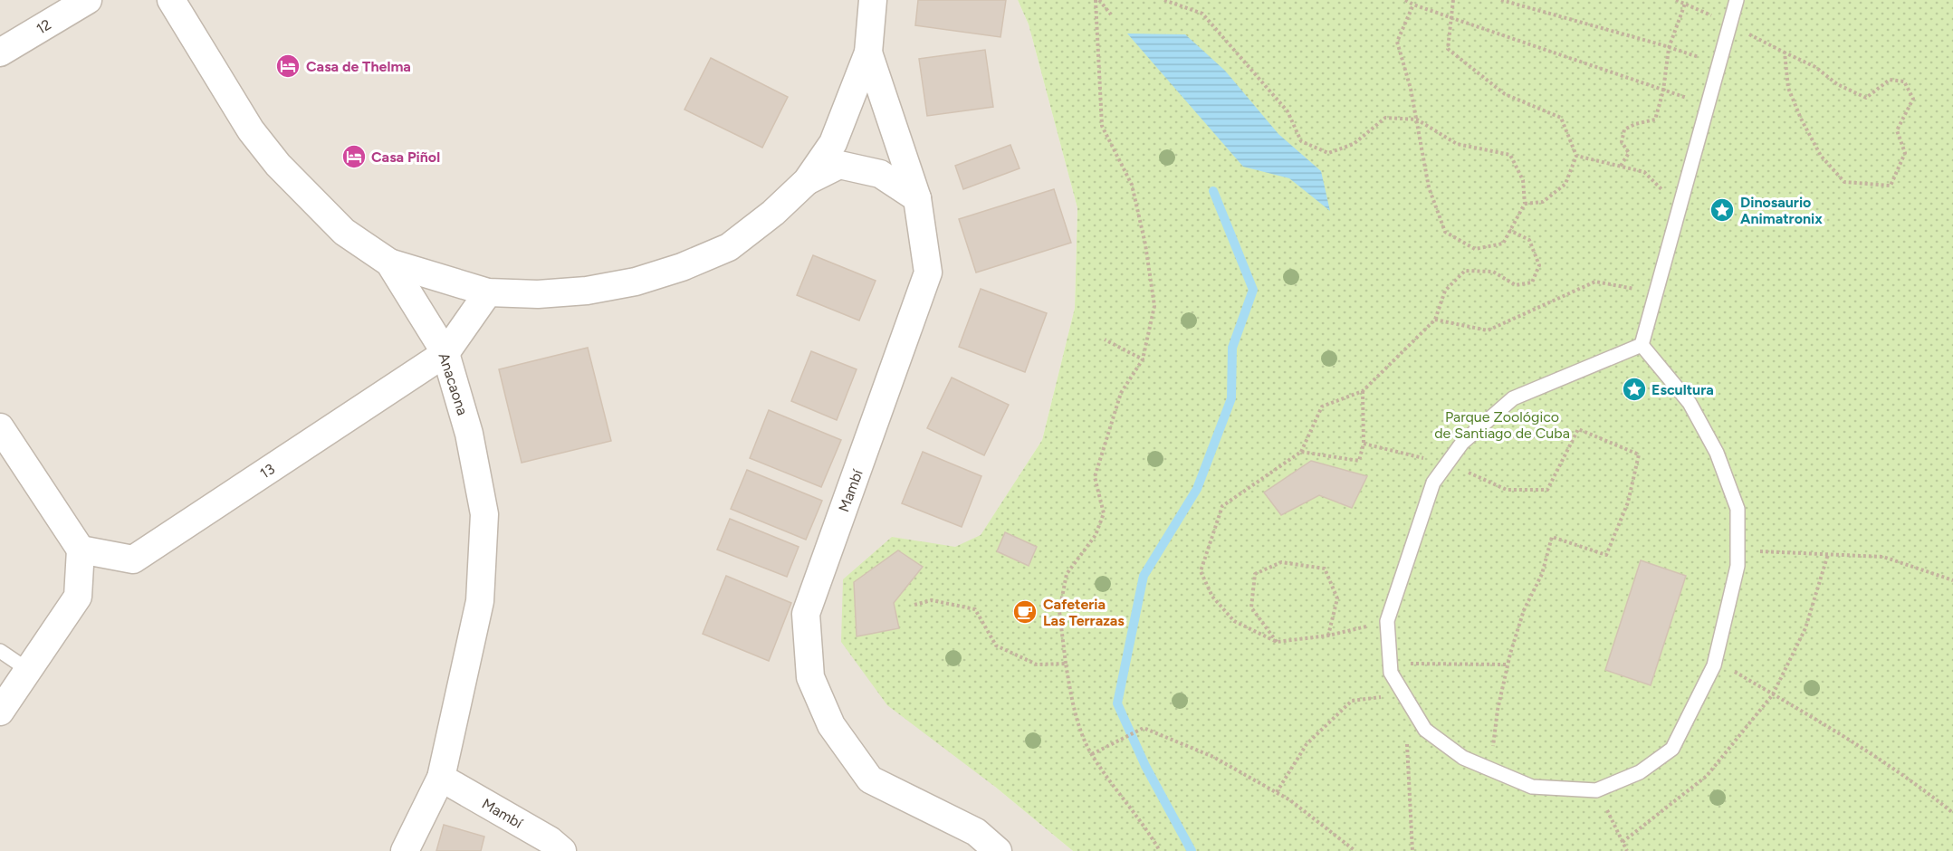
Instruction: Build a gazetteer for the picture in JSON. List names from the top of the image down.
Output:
{
  "streets": {
    "street": [
      "12",
      "Anacaona",
      "13",
      "Mambí"
    ]
  },
  "crossings": [
    ["Anacaona", "13"],
    ["Anacaona", "Mambí"]
  ],
  "parks": ["Parque Zoológico de Santiago de Cuba"],
  "places": {
    "hotel": ["Casa de Thelma", "Casa Piñol"],
    "place": ["Dinosaurio Animatronix", "Escultura"],
    "cafe": ["Cafeteria Las Terrazas"]
  }
}
